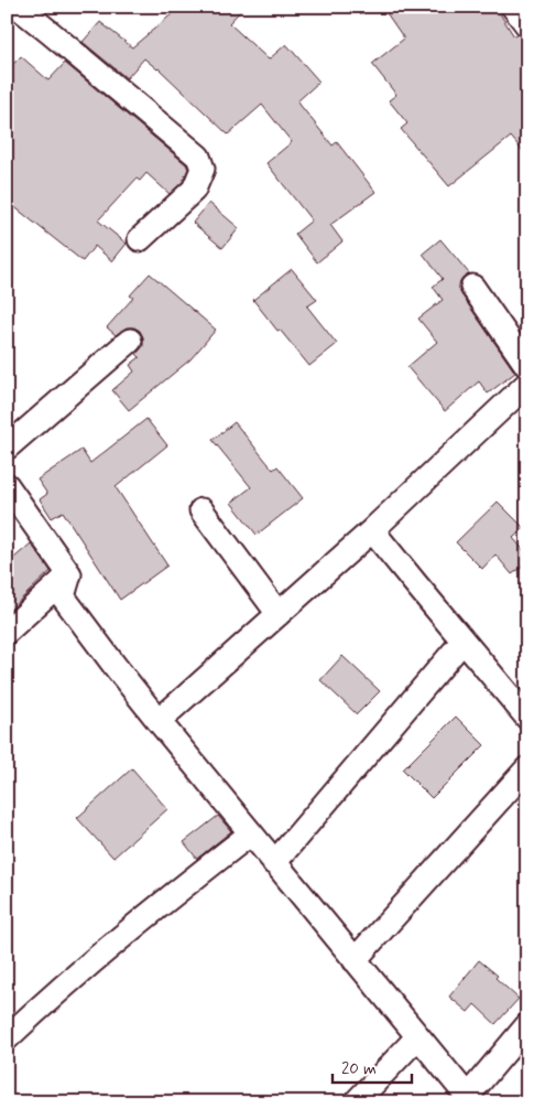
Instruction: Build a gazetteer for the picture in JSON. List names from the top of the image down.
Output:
{
  "scale_bar": "20 m"
}
